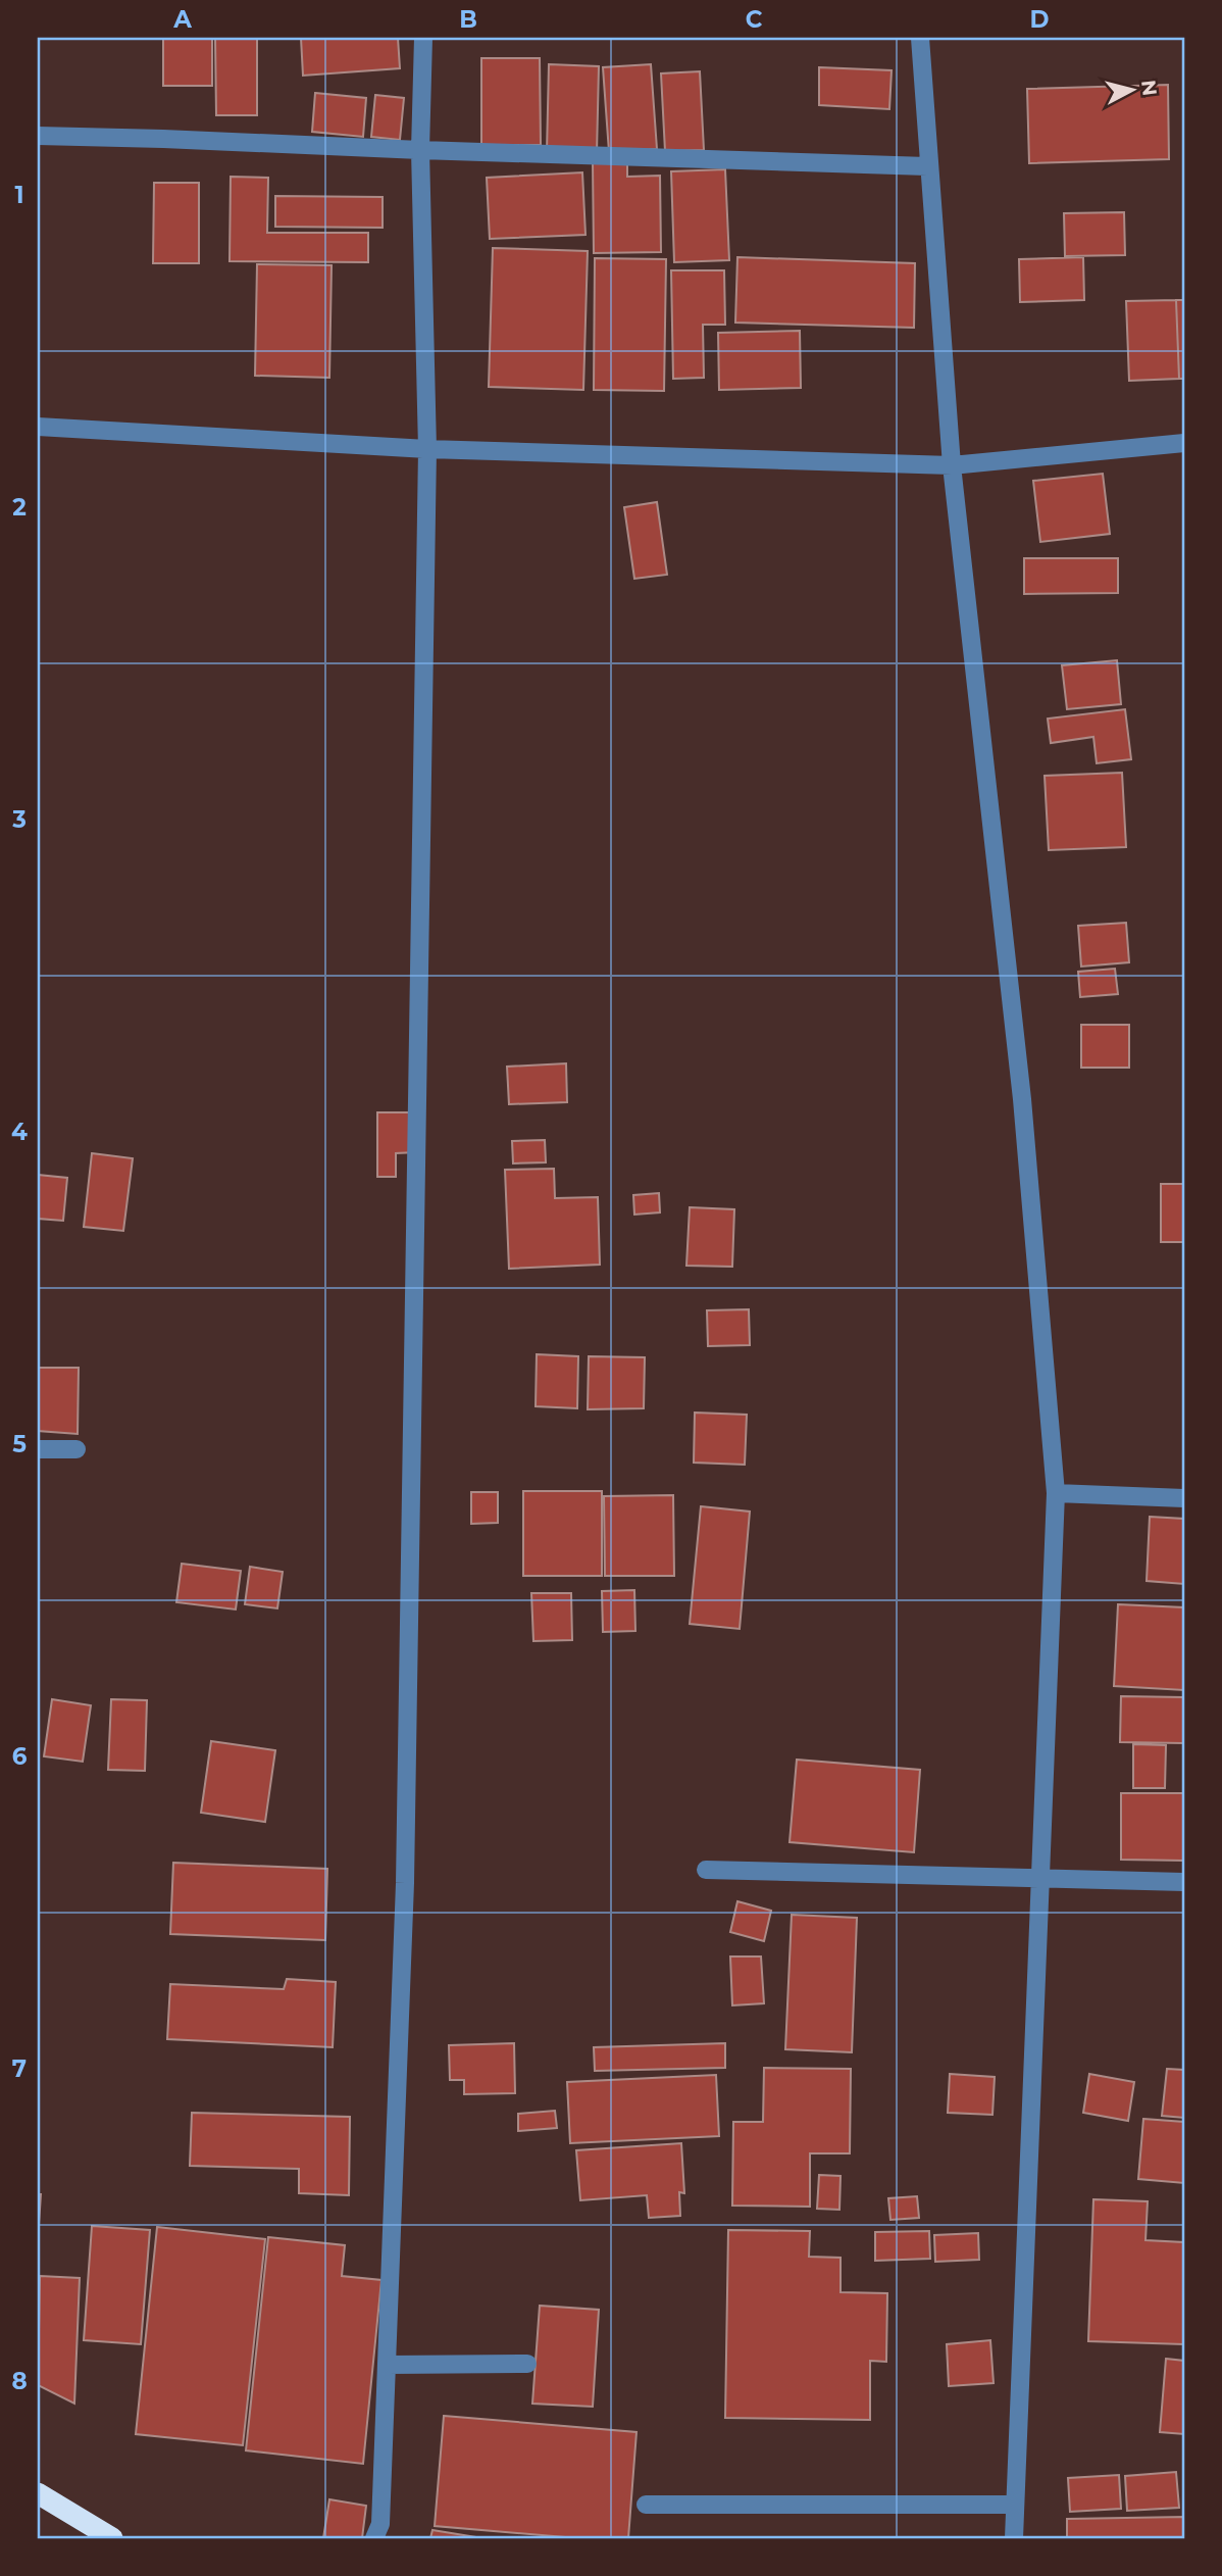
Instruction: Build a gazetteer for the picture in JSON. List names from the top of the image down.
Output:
{
  "north": "right",
  "grid": {
    "columns": [
      "A",
      "B",
      "C",
      "D"
    ],
    "rows": [
      "1",
      "2",
      "3",
      "4",
      "5",
      "6",
      "7",
      "8"
    ]
  }
}
